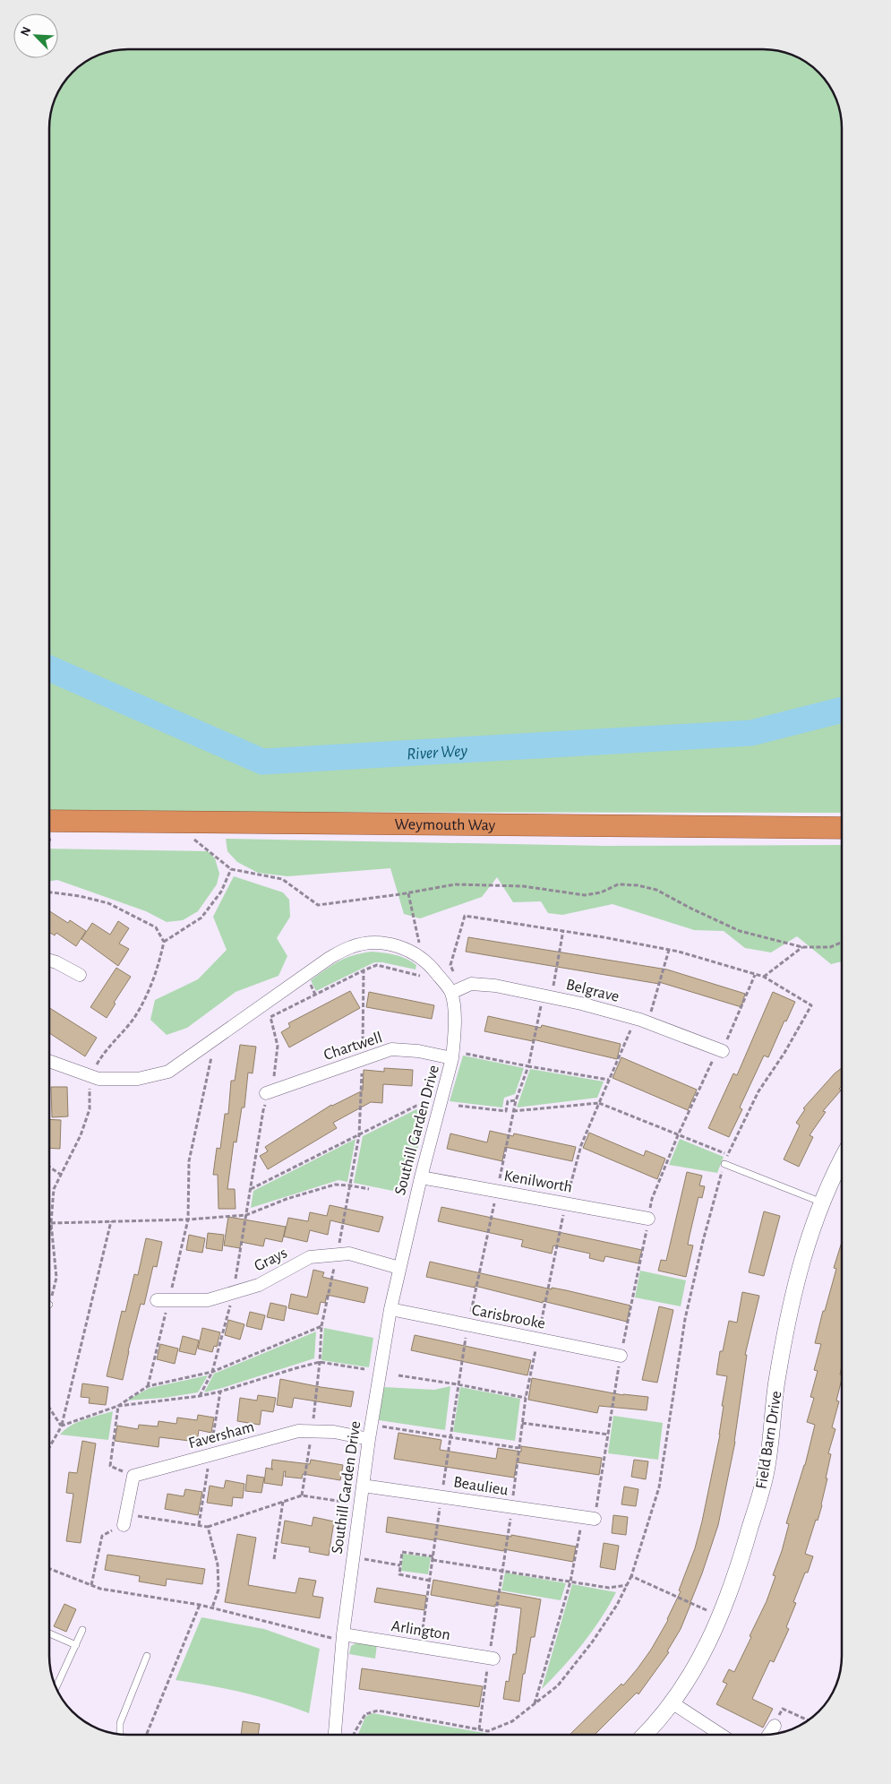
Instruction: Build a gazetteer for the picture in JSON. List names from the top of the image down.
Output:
{
  "streets": {
    "highway": ["Weymouth Way"],
    "street": [
      "Belgrave",
      "Chartwell",
      "Southill Garden Drive",
      "Kenilworth",
      "Grays",
      "Carisbrooke",
      "Faversham",
      "Field Barn Drive",
      "Beaulieu",
      "Arlington"
    ]
  },
  "crossings": [
    ["Belgrave", "Southill Garden Drive"],
    ["Chartwell", "Southill Garden Drive"],
    ["Southill Garden Drive", "Kenilworth"],
    ["Southill Garden Drive", "Grays"],
    ["Southill Garden Drive", "Carisbrooke"],
    ["Southill Garden Drive", "Faversham"],
    ["Southill Garden Drive", "Beaulieu"],
    ["Southill Garden Drive", "Arlington"]
  ],
  "water": ["River Wey"],
  "north": "top left"
}
